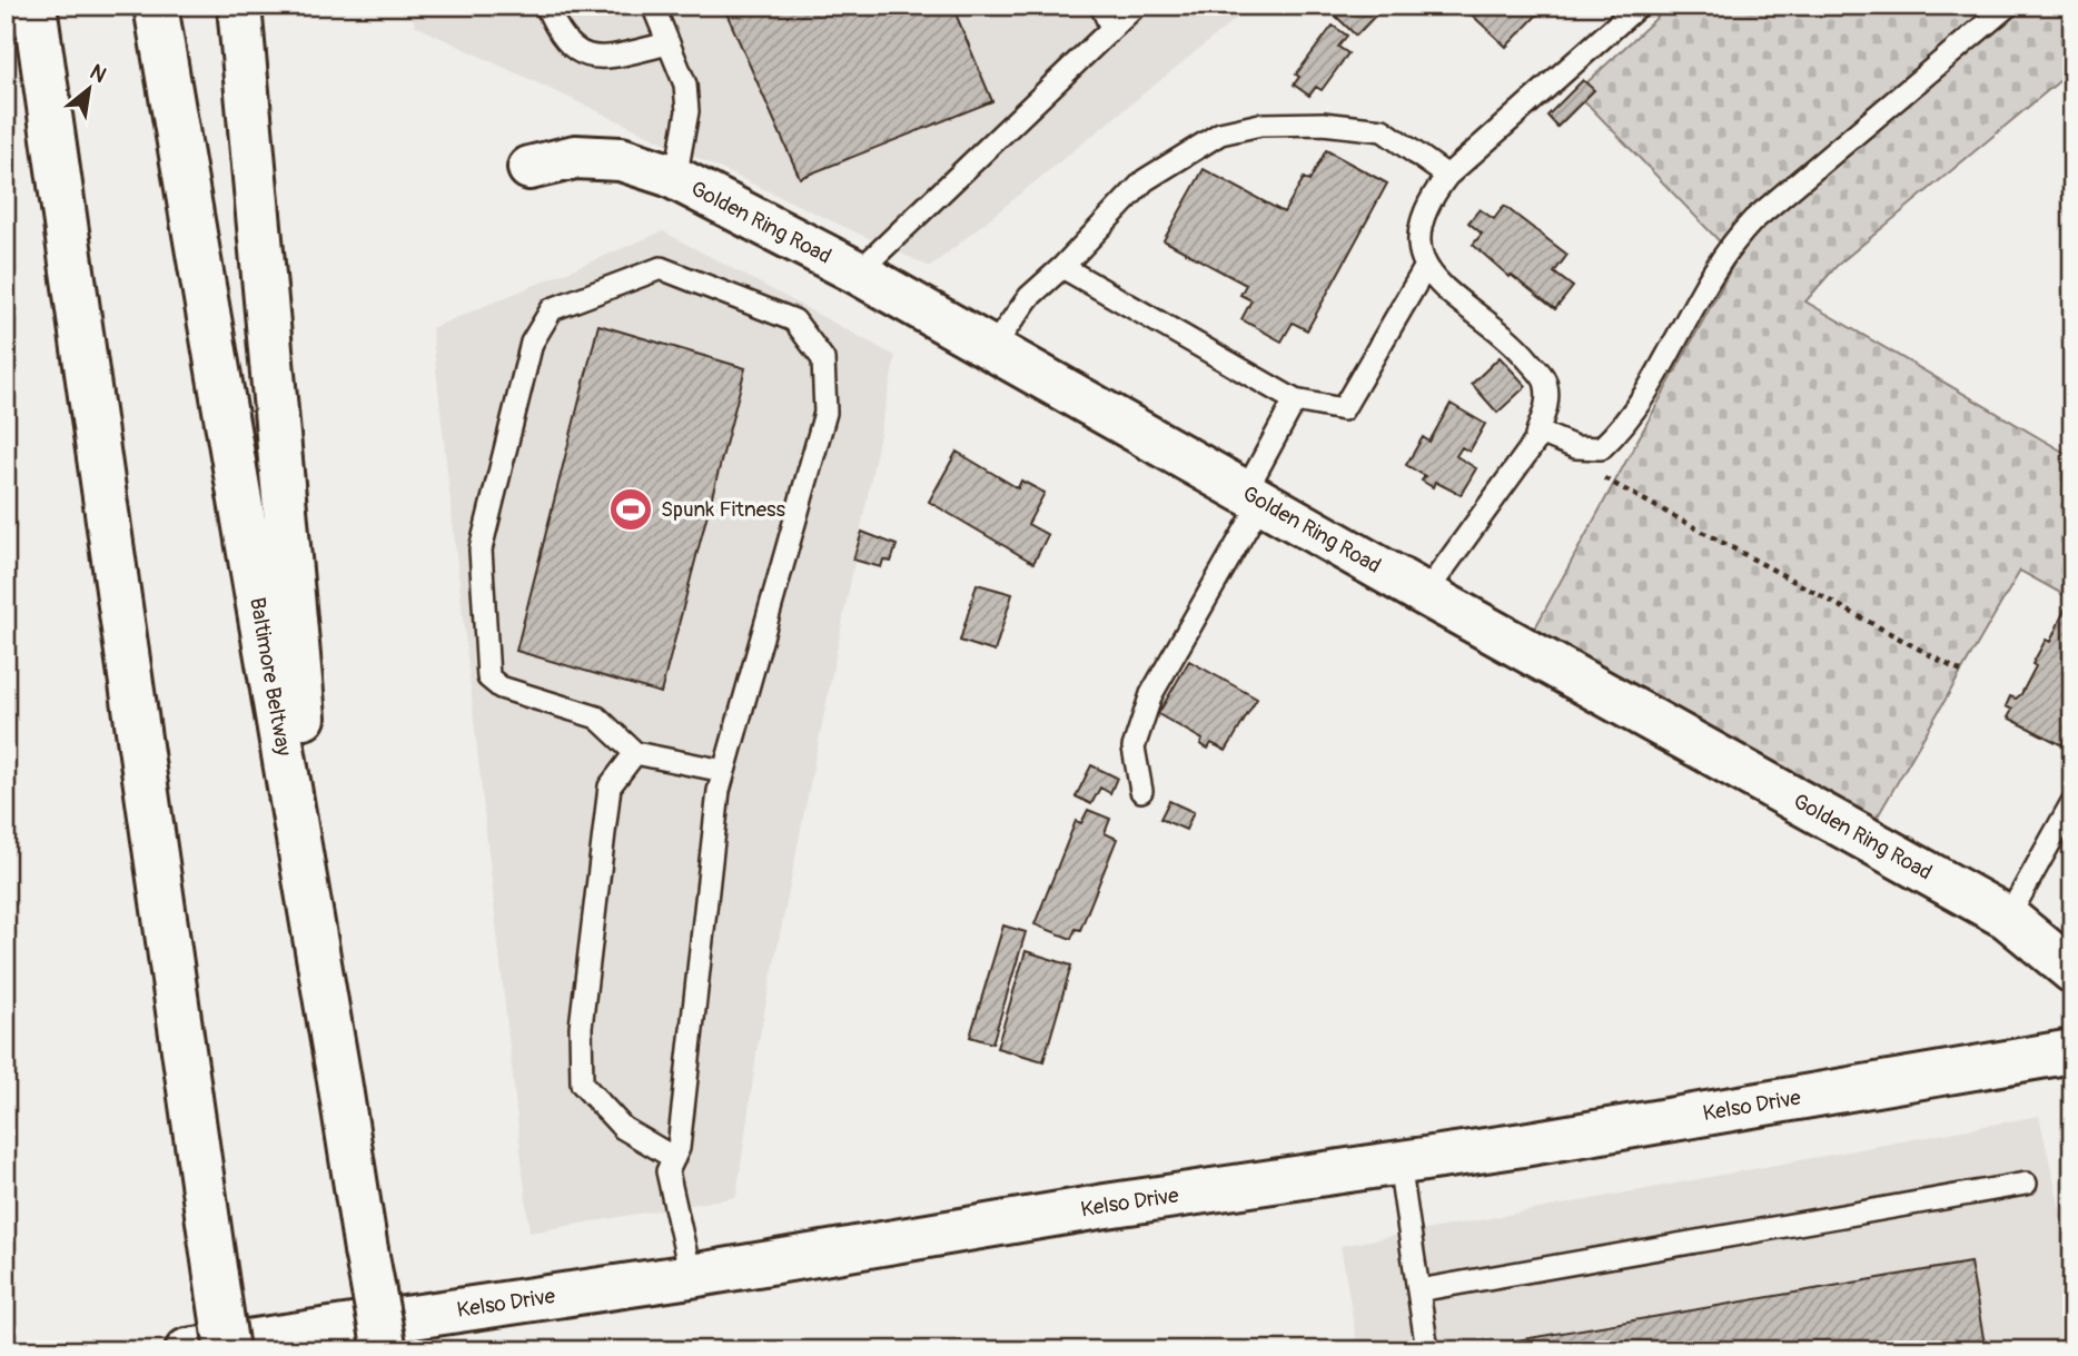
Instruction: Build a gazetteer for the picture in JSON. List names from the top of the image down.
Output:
{
  "streets": {
    "main road": ["Golden Ring Road", "Baltimore Beltway", "Kelso Drive"]
  },
  "places": {
    "sports": ["Spunk Fitness"]
  },
  "north": "top right"
}
